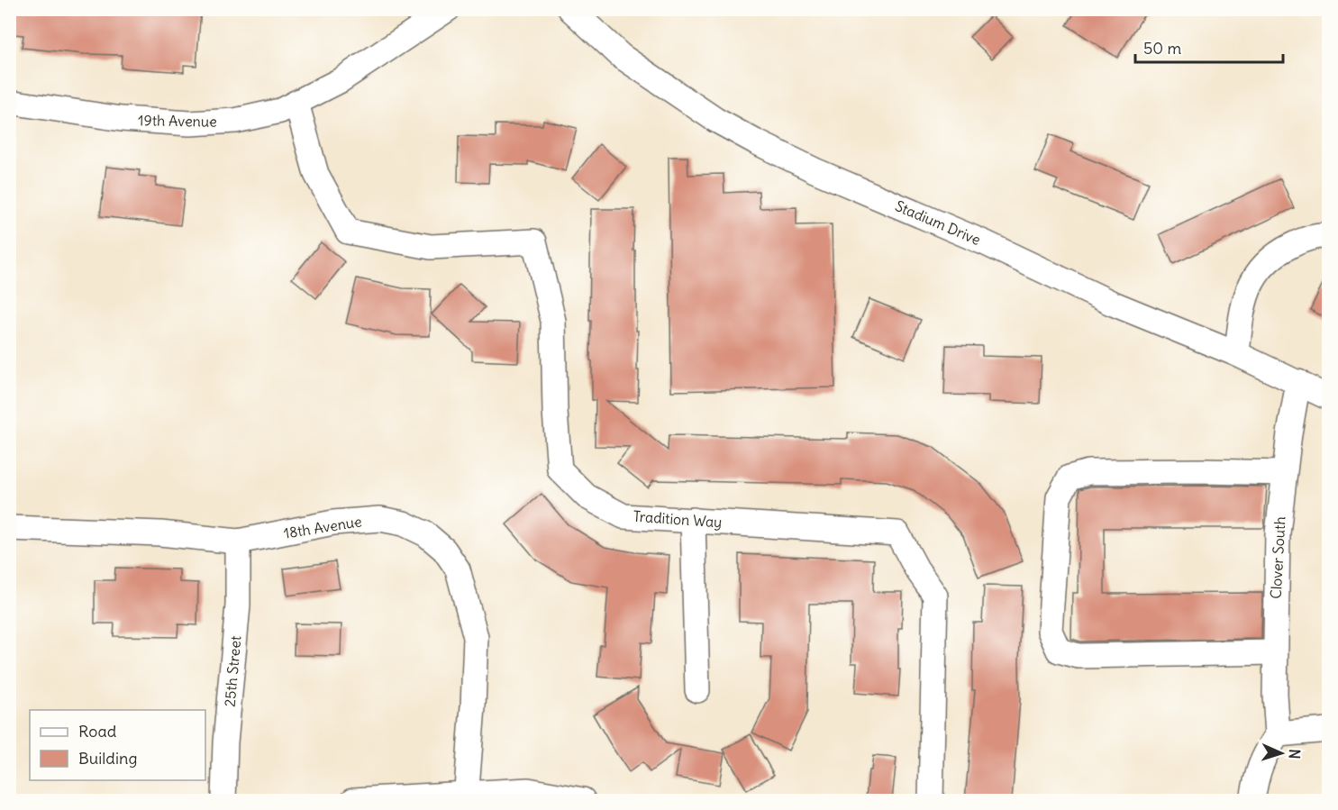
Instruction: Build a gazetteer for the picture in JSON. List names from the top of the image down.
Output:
{
  "streets": {
    "street": [
      "19th Avenue",
      "Stadium Drive",
      "Tradition Way",
      "18th Avenue",
      "Clover South",
      "25th Street"
    ]
  },
  "crossings": [
    ["19th Avenue", "Tradition Way"],
    ["Stadium Drive", "Clover South"],
    ["18th Avenue", "25th Street"]
  ],
  "legend": ["Road", "Building"],
  "scale_bar": "50 m",
  "north": "right"
}
